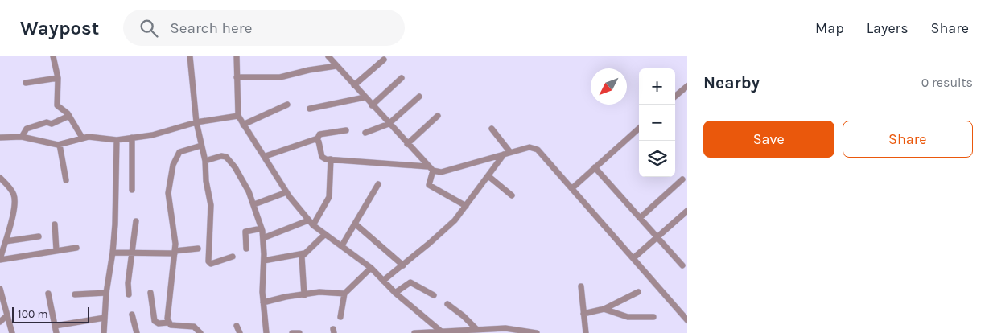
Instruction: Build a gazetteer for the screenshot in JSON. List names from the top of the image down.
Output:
{
  "scale_bar": "100 m",
  "north": "bottom left",
  "page": {
    "header": "Waypost",
    "search": "Search here",
    "nav": ["Map", "Layers", "Share"],
    "heading": ["Nearby", "0 results"],
    "map_buttons": ["+", "−"],
    "buttons": ["Save", "Share"],
    "scale": "100 m"
  }
}
